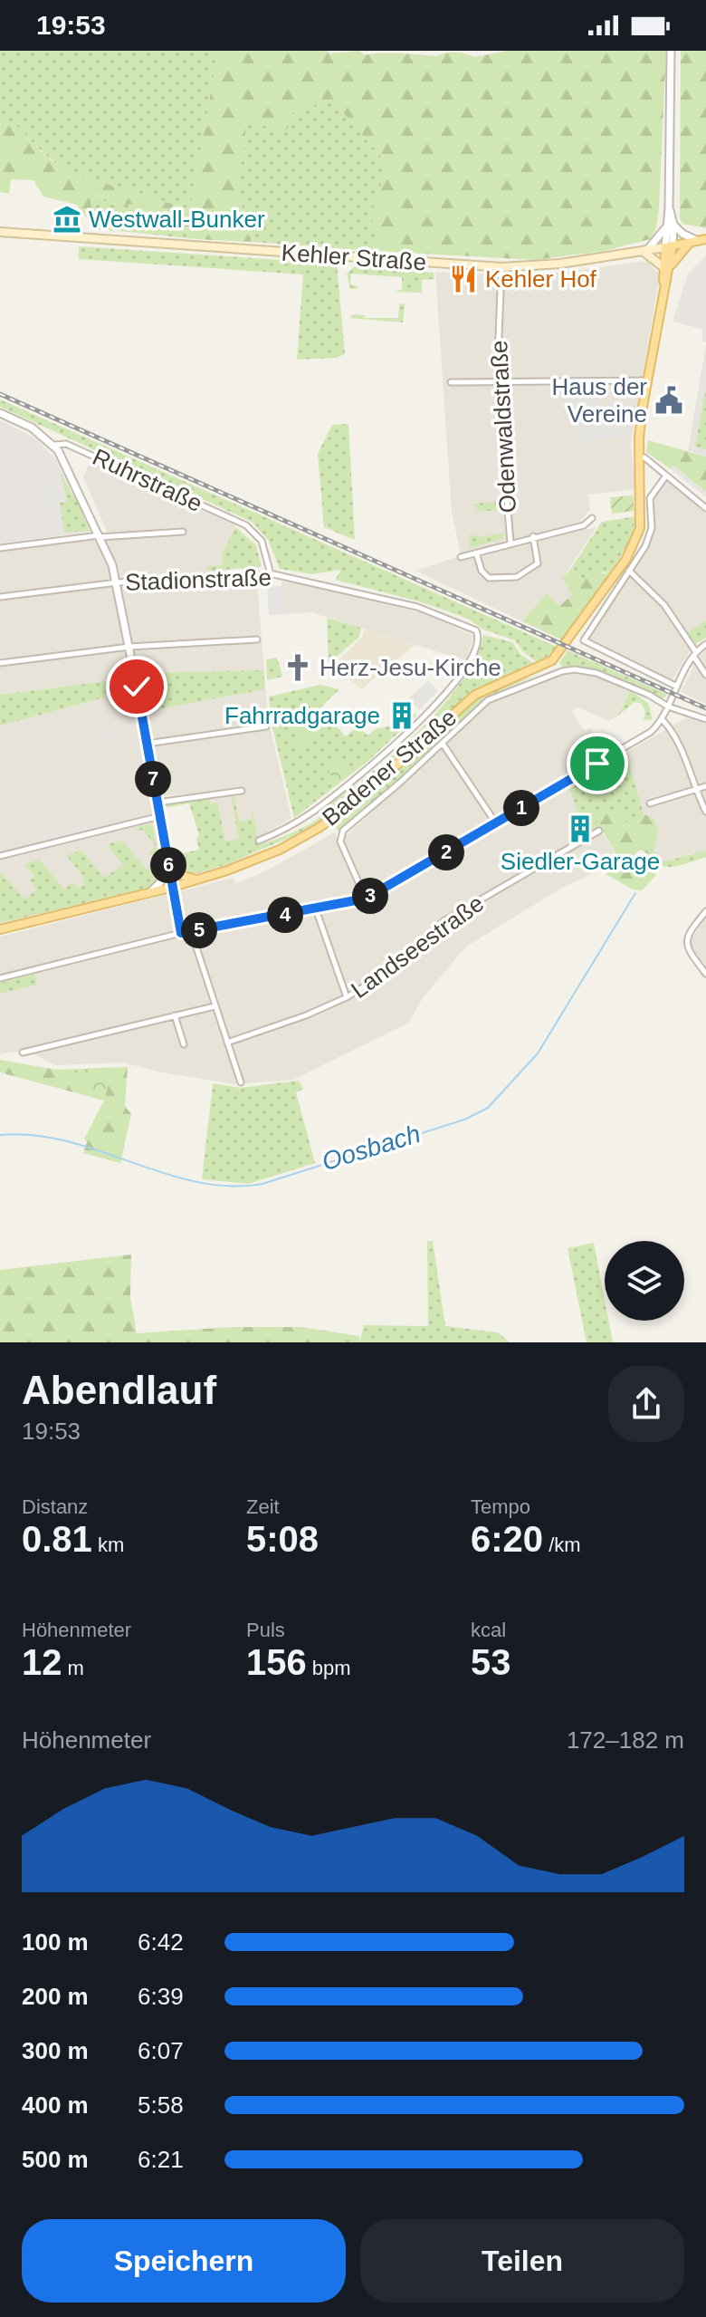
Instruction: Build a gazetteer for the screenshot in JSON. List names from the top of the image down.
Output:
{
  "streets": {
    "main road": ["Kehler Straße", "Badener Straße"],
    "street": [
      "Odenwaldstraße",
      "Ruhrstraße",
      "Stadionstraße",
      "Landseestraße"
    ]
  },
  "crossings": [
    ["Kehler Straße", "Odenwaldstraße"],
    ["Kehler Straße", "Badener Straße"],
    ["Ruhrstraße", "Stadionstraße"]
  ],
  "water": ["Oosbach"],
  "places": {
    "museum": ["Westwall-Bunker"],
    "restaurant": ["Kehler Hof"],
    "public building": ["Haus der Vereine"],
    "church": ["Herz-Jesu-Kirche"],
    "building": ["Fahrradgarage", "Siedler-Garage"]
  },
  "page": {
    "status": "19:53",
    "pins": [
      "7",
      "1",
      "2",
      "6",
      "3",
      "4",
      "5"
    ],
    "heading": ["Abendlauf", "19:53"],
    "stats": [
      ["Distanz", "0.81 km"],
      ["Zeit", "5:08"],
      ["Tempo", "6:20 /km"],
      ["Höhenmeter", "12 m"],
      ["Puls", "156 bpm"],
      ["kcal", "53"]
    ],
    "chart": ["Höhenmeter", "172–182 m"],
    "list": [
      {
        "name": "100 m",
        "note": "6:42"
      },
      {
        "name": "200 m",
        "note": "6:39"
      },
      {
        "name": "300 m",
        "note": "6:07"
      },
      {
        "name": "400 m",
        "note": "5:58"
      },
      {
        "name": "500 m",
        "note": "6:21"
      }
    ],
    "buttons": ["Speichern", "Teilen"]
  }
}
